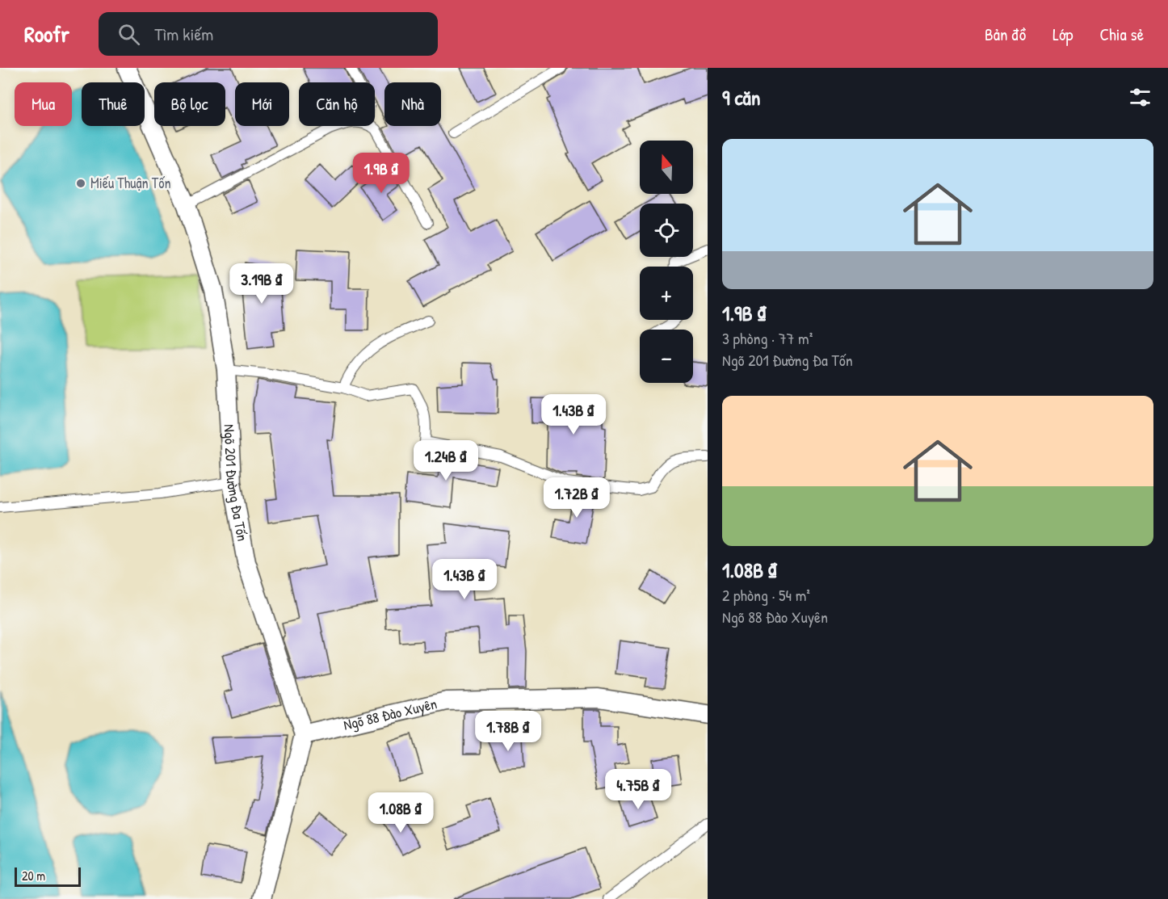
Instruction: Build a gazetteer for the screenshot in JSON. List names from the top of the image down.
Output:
{
  "streets": {
    "street": ["Ngõ 201 Đường Đa Tốn", "Ngõ 88 Đào Xuyên"]
  },
  "crossings": [
    ["Ngõ 201 Đường Đa Tốn", "Ngõ 88 Đào Xuyên"]
  ],
  "places": ["Miếu Thuận Tốn"],
  "scale_bar": "20 m",
  "north": "top",
  "page": {
    "header": "Roofr",
    "search": "Tìm kiếm",
    "nav": ["Bản đồ", "Lớp", "Chia sẻ"],
    "heading": "9 căn",
    "chip": [
      "Mua",
      "Thuê",
      "Bộ lọc",
      "Mới",
      "Căn hộ",
      "Nhà"
    ],
    "list": [
      {
        "name": "1.9B ₫",
        "note": "3 phòng · 77 m² · Ngõ 201 Đường Đa Tốn"
      },
      {
        "name": "1.08B ₫",
        "note": "2 phòng · 54 m² · Ngõ 88 Đào Xuyên"
      }
    ],
    "map_buttons": ["+", "−"],
    "price": [
      "1.9B ₫",
      "3.19B ₫",
      "1.43B ₫",
      "1.24B ₫",
      "1.72B ₫",
      "1.43B ₫",
      "1.78B ₫",
      "4.75B ₫",
      "1.08B ₫"
    ],
    "scale": "20 m"
  }
}
